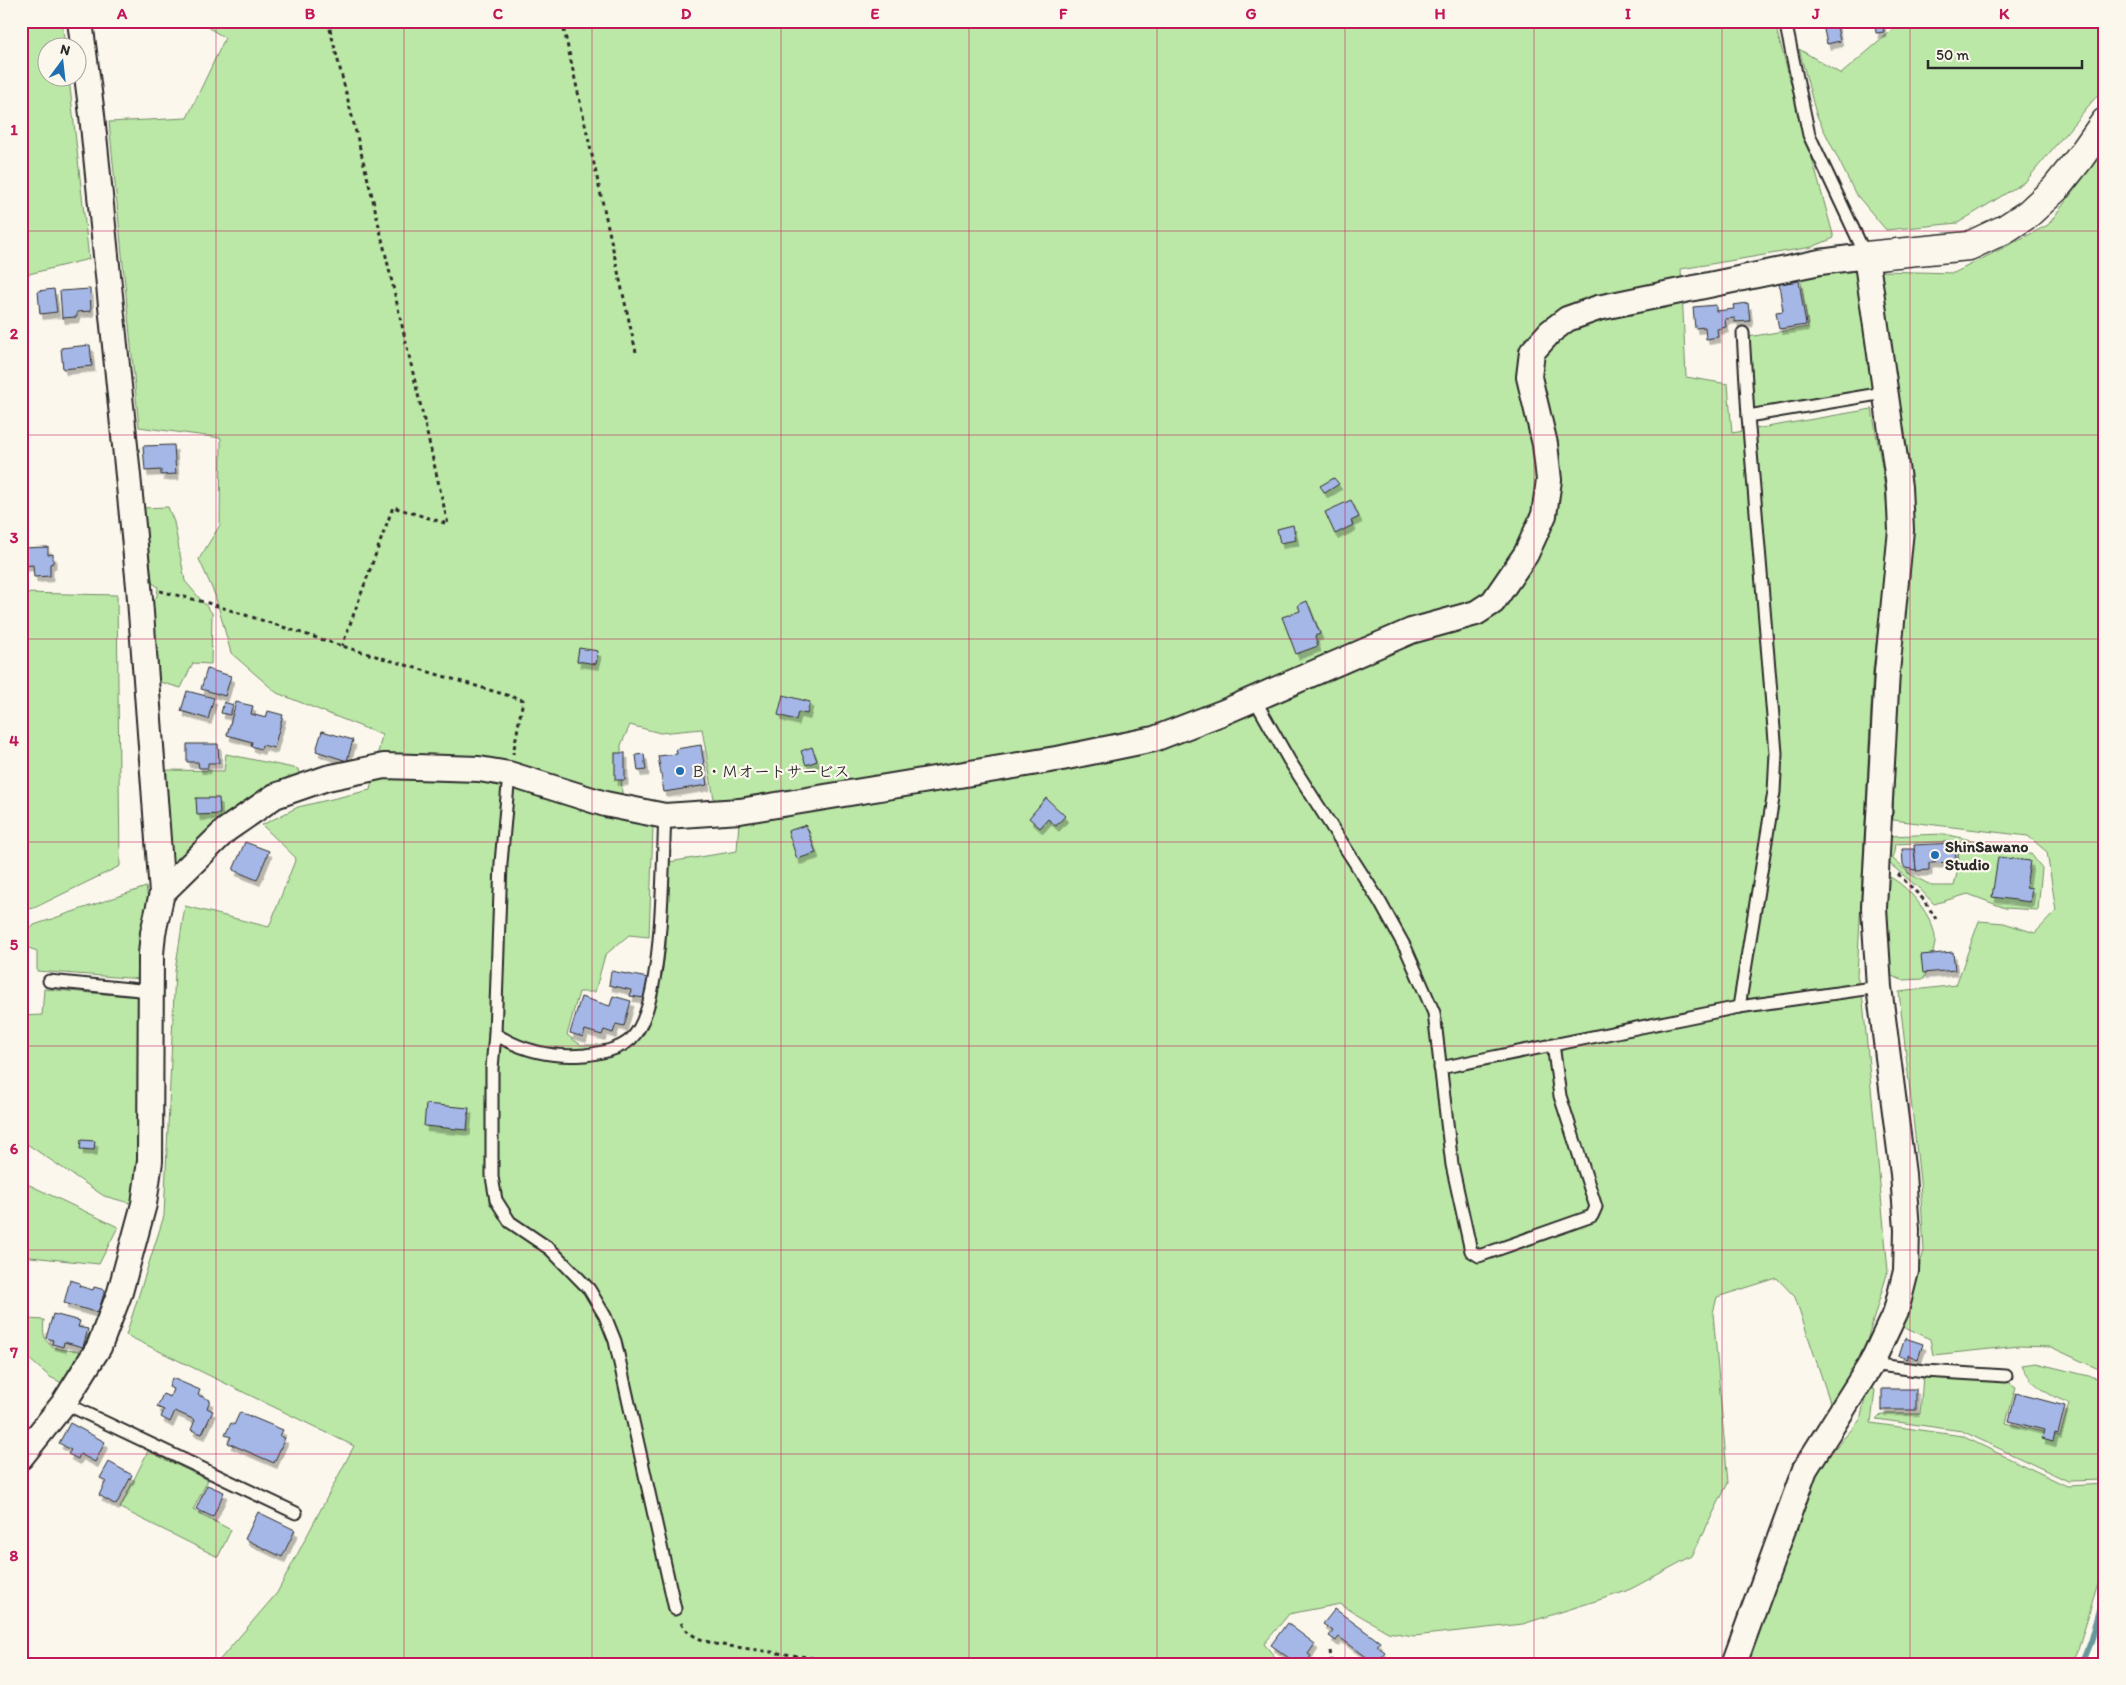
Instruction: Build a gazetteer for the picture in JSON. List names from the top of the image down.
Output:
{
  "places": ["Ｂ・Ｍオートサービス", "ShinSawano Studio"],
  "scale_bar": "50 m",
  "north": "top",
  "grid": {
    "columns": [
      "A",
      "B",
      "C",
      "D",
      "E",
      "F",
      "G",
      "H",
      "I",
      "J",
      "K"
    ],
    "rows": [
      "1",
      "2",
      "3",
      "4",
      "5",
      "6",
      "7",
      "8"
    ]
  }
}
